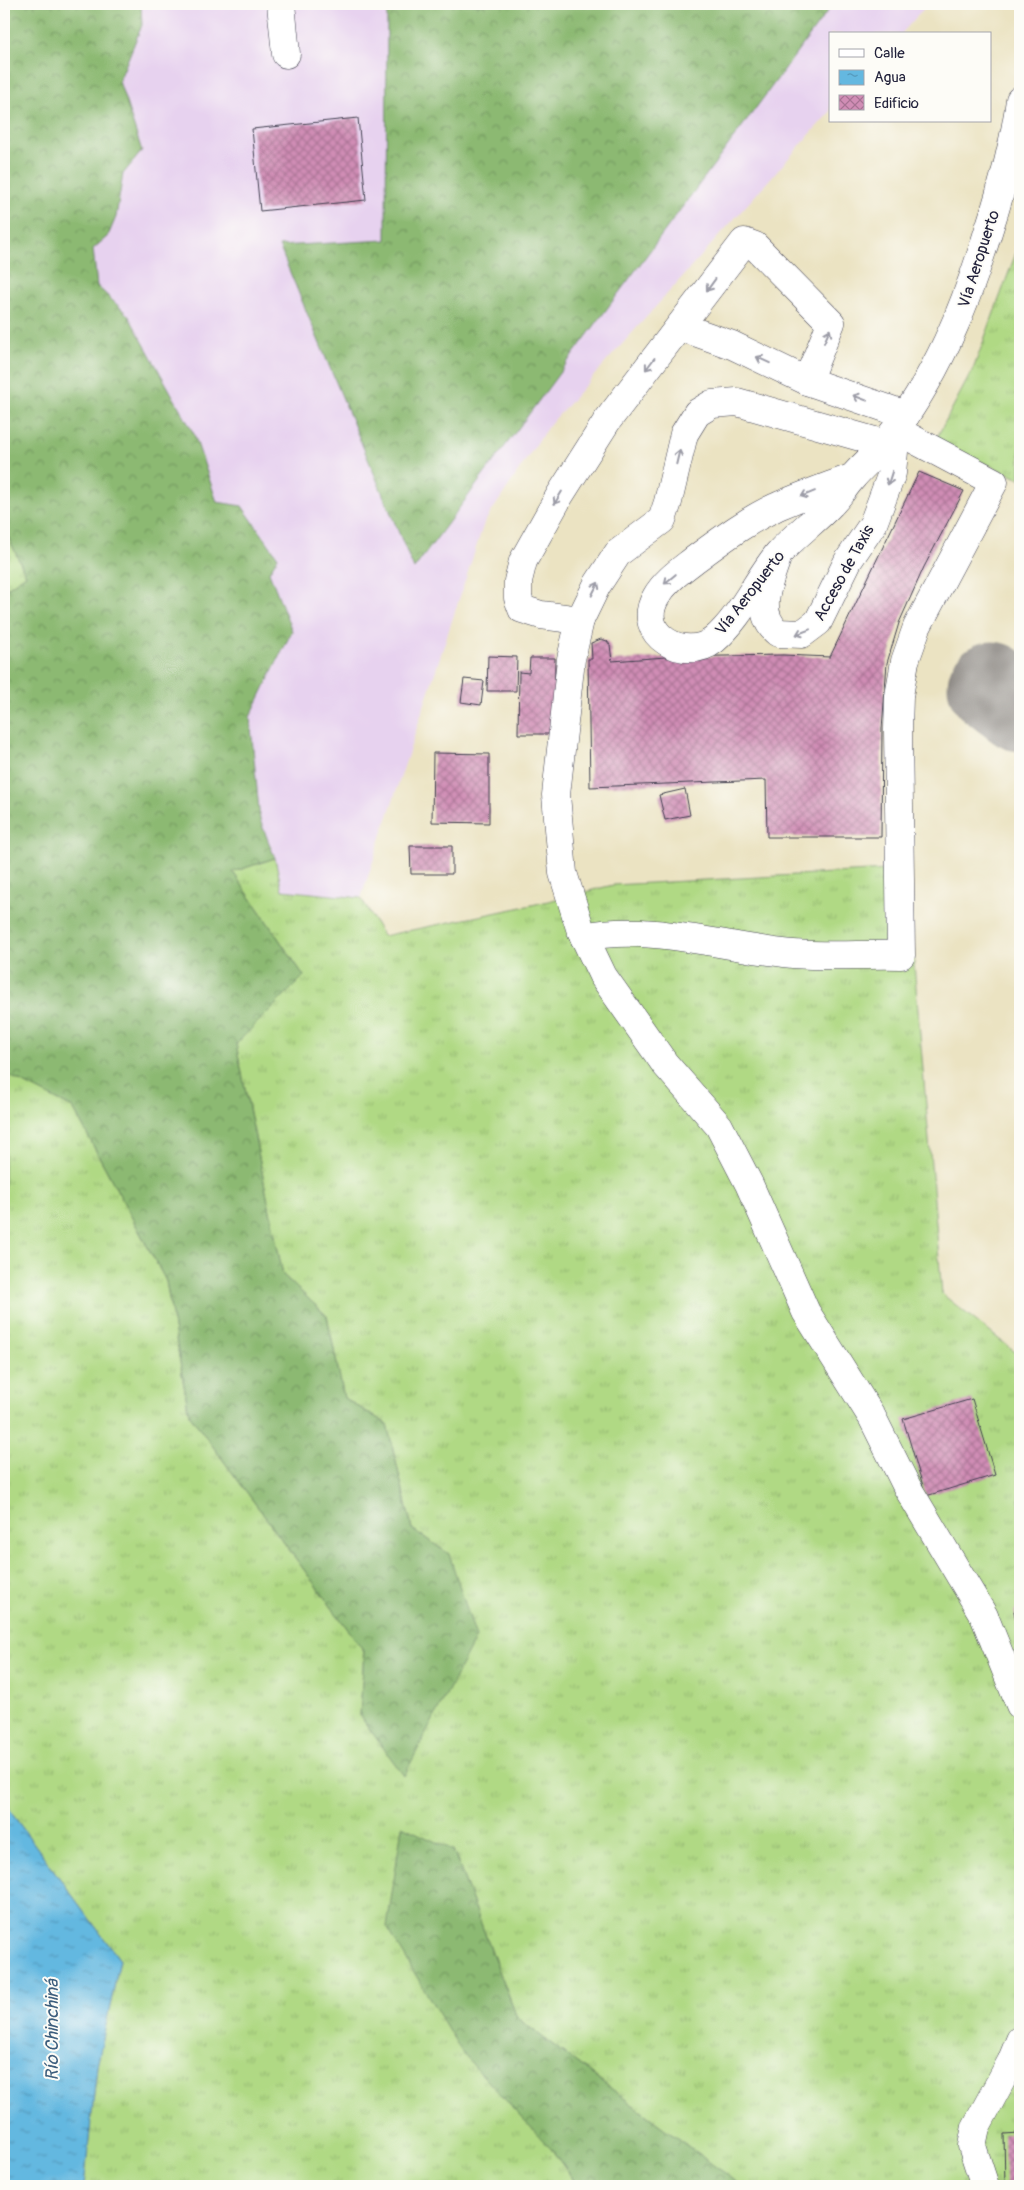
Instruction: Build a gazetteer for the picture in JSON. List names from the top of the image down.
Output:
{
  "streets": {
    "street": ["Vía Aeropuerto", "Acceso de Taxis"]
  },
  "crossings": [
    ["Vía Aeropuerto", "Acceso de Taxis"]
  ],
  "water": ["Río Chinchiná"],
  "legend": ["Calle", "Agua", "Edificio"]
}
